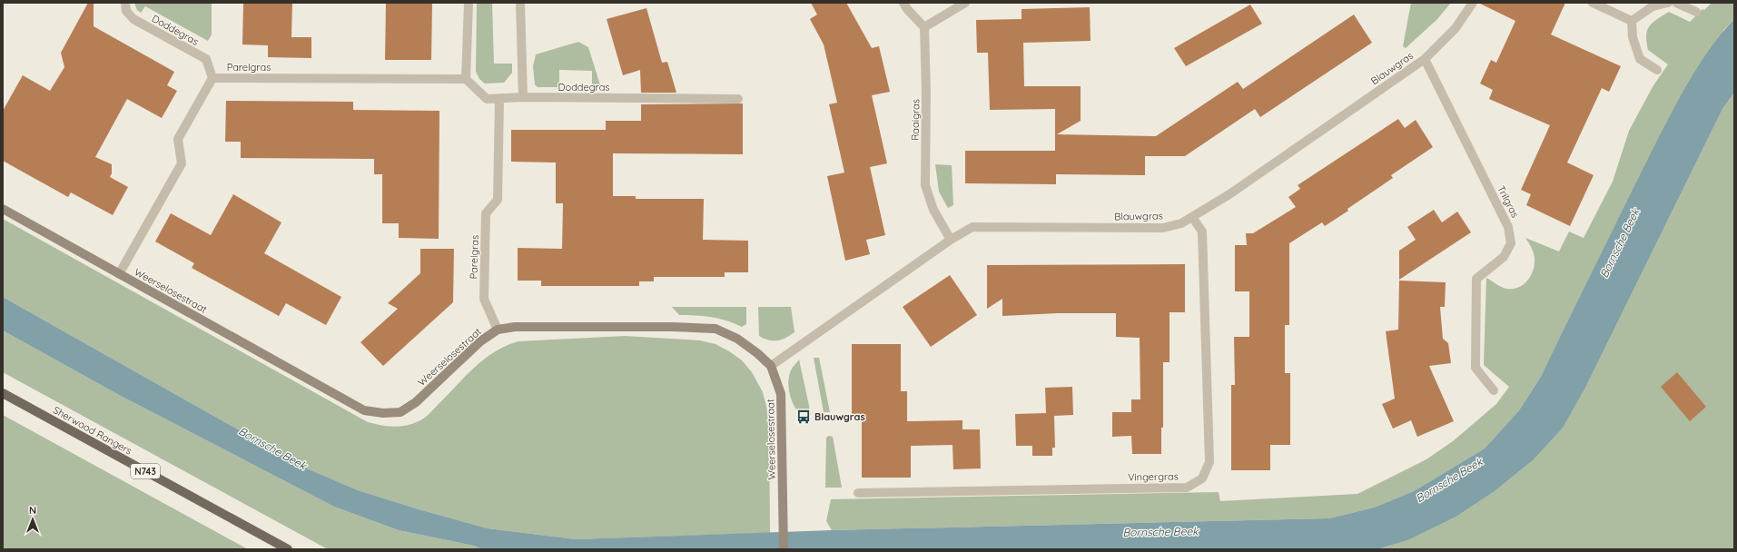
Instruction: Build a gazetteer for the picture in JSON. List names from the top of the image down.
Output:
{
  "streets": {
    "main road": ["Sherwood Rangers", "N743"],
    "street": [
      "Doddegras",
      "Parelgras",
      "Blauwgras",
      "Raaigras",
      "Trilgras",
      "Weerselosestraat",
      "Vingergras"
    ]
  },
  "crossings": [
    ["Doddegras", "Parelgras"],
    ["Parelgras", "Weerselosestraat"],
    ["Blauwgras", "Raaigras"],
    ["Blauwgras", "Trilgras"],
    ["Blauwgras", "Weerselosestraat"],
    ["Blauwgras", "Vingergras"]
  ],
  "water": ["Bornsche Beek"],
  "places": {
    "bus stop": ["Blauwgras"]
  },
  "north": "top"
}
